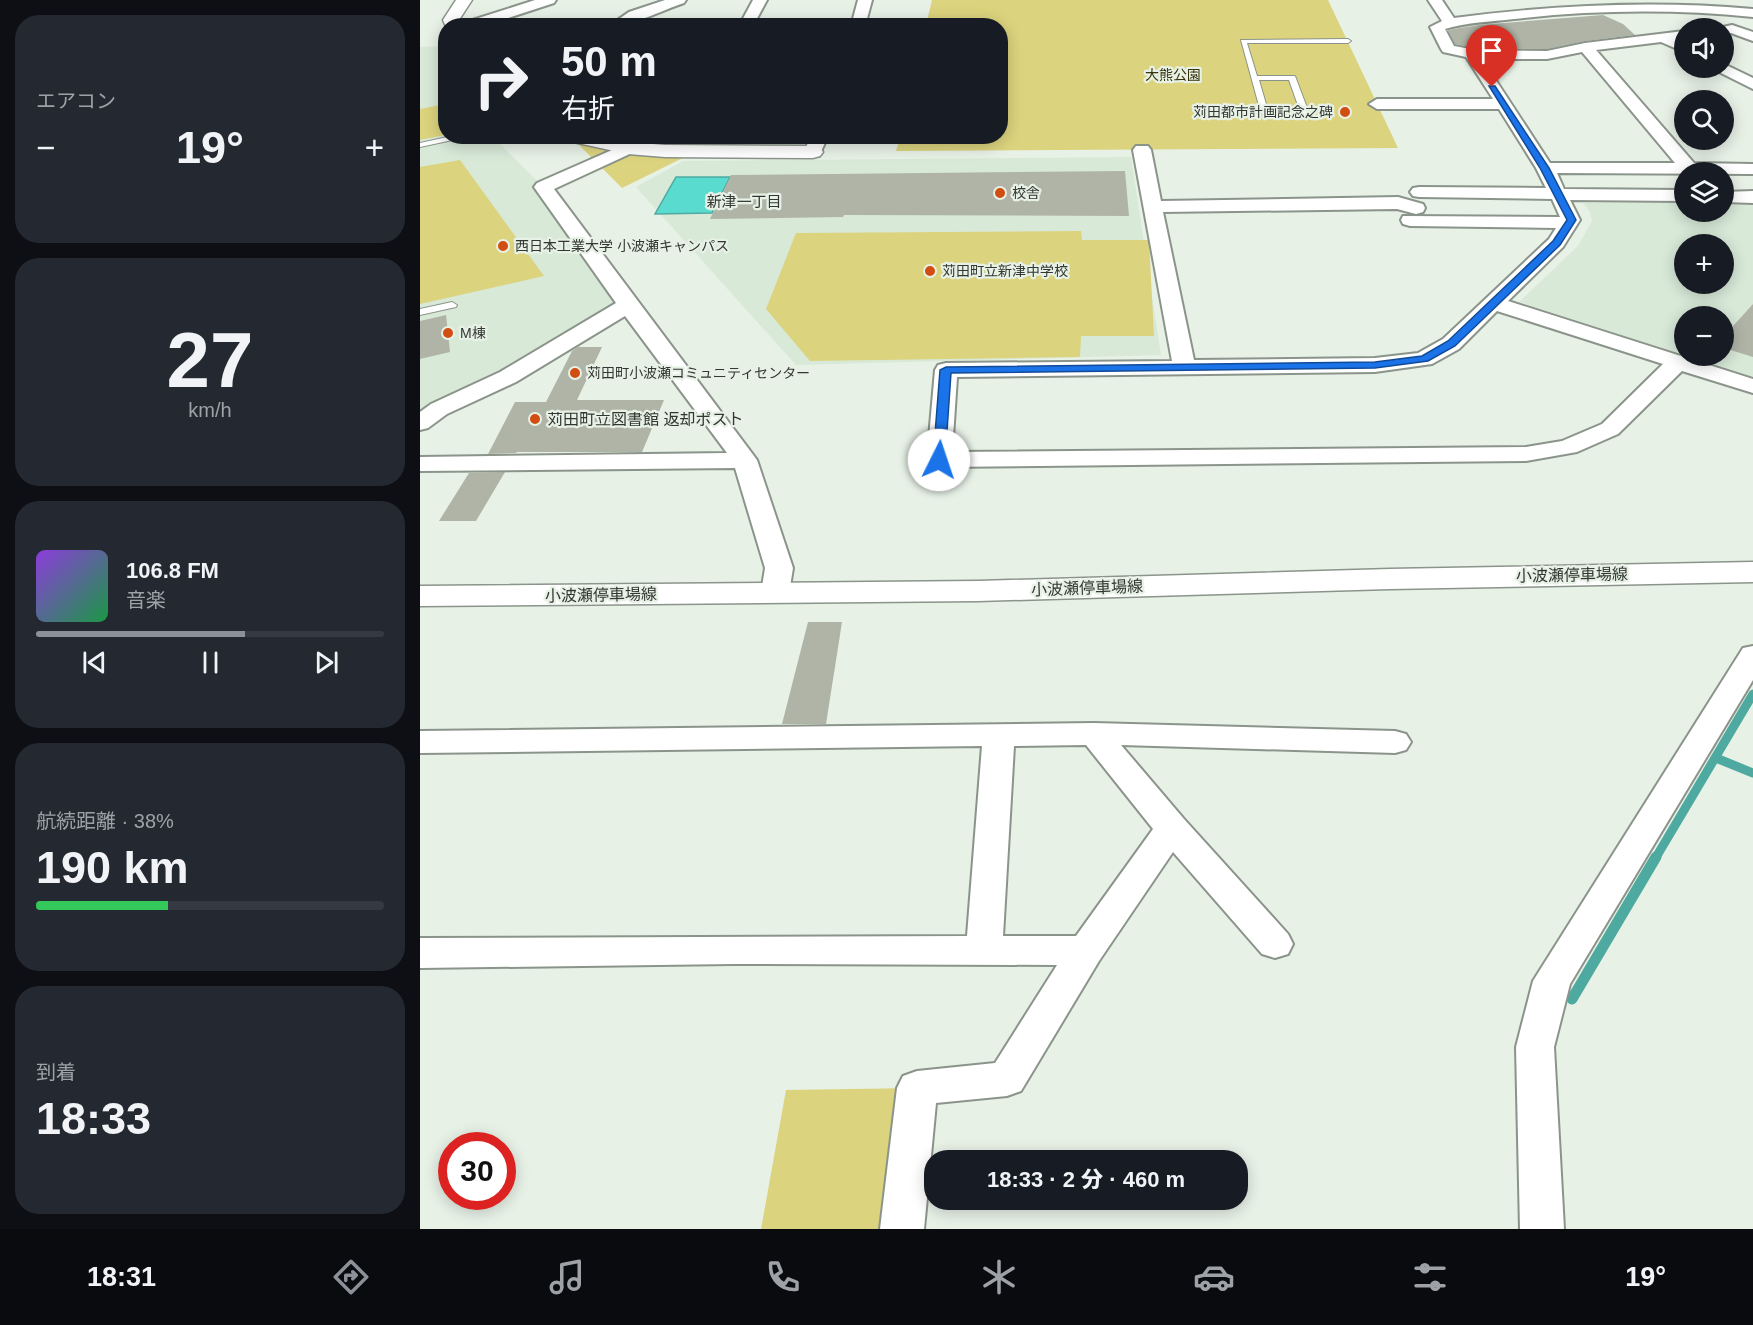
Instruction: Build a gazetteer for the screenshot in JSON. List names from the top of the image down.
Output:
{
  "streets": {
    "main road": ["小波瀬停車場線"]
  },
  "districts": ["新津一丁目"],
  "parks": ["大熊公園"],
  "places": [
    "苅田都市計画記念之碑",
    "校舎",
    "西日本工業大学 小波瀬キャンパス",
    "苅田町立新津中学校",
    "M棟",
    "苅田町小波瀬コミュニティセンター",
    "苅田町立図書館 返却ポスト"
  ],
  "page": {
    "tile": [
      "エアコン",
      ["27", "km/h"],
      ["航続距離 · 38%", "190 km"],
      ["到着", "18:33"]
    ],
    "map_buttons": ["+", "−"],
    "turn": ["50 m", "右折"],
    "heat": ["−", "19°", "+"],
    "song": ["106.8 FM", "音楽"],
    "limit": "30",
    "trip": "18:33 · 2 分 · 460 m",
    "tabs": ["18:31", "19°"]
  }
}
